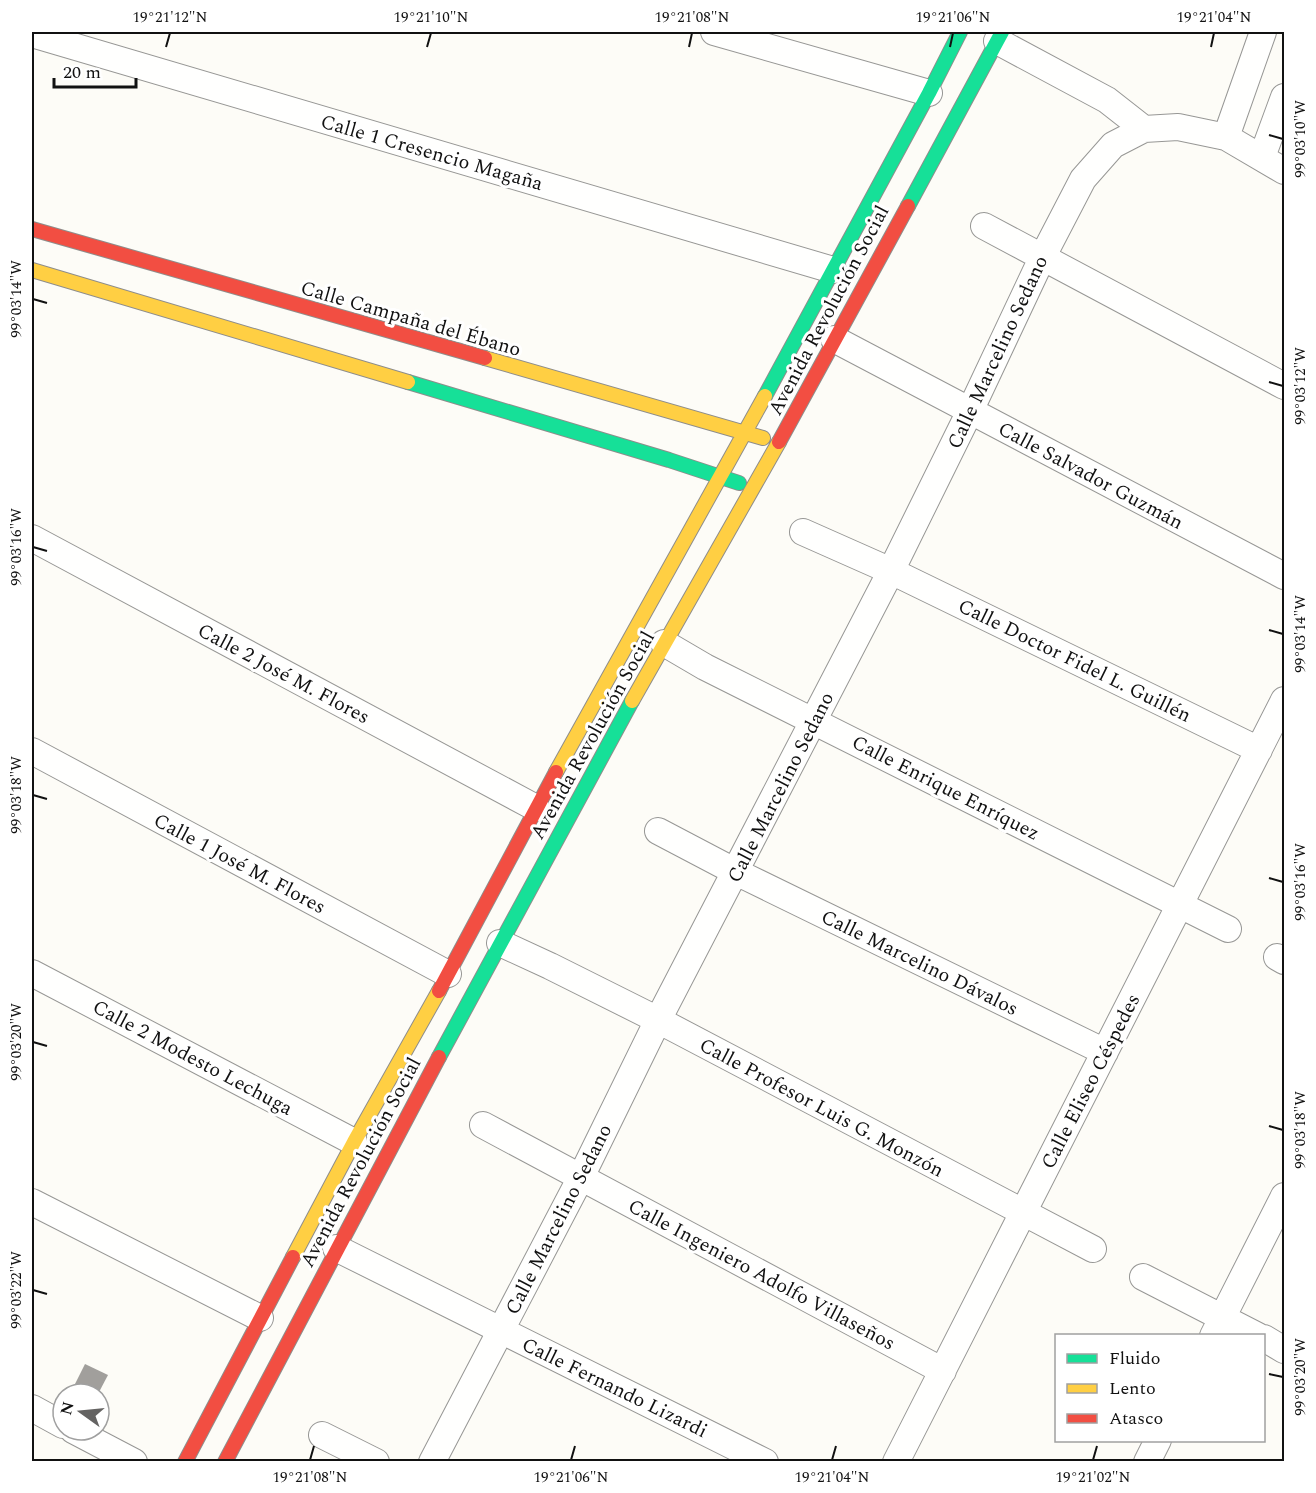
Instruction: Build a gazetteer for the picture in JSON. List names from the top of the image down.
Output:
{
  "streets": {
    "street": [
      "Calle 1 Cresencio Magaña",
      "Avenida Revolución Social",
      "Calle Campaña del Ébano",
      "Calle Marcelino Sedano",
      "Calle Salvador Guzmán",
      "Calle Doctor Fidel L. Guillén",
      "Calle 2 José M. Flores",
      "Calle Enrique Enríquez",
      "Calle 1 José M. Flores",
      "Calle Marcelino Dávalos",
      "Calle 2 Modesto Lechuga",
      "Calle Eliseo Céspedes",
      "Calle Profesor Luis G. Monzón",
      "Calle Ingeniero Adolfo Villaseños",
      "Calle Fernando Lizardi"
    ]
  },
  "crossings": [
    ["Calle 1 Cresencio Magaña", "Avenida Revolución Social"],
    ["Avenida Revolución Social", "Calle Campaña del Ébano"],
    ["Avenida Revolución Social", "Calle Salvador Guzmán"],
    ["Avenida Revolución Social", "Calle 2 José M. Flores"],
    ["Avenida Revolución Social", "Calle Enrique Enríquez"],
    ["Avenida Revolución Social", "Calle 1 José M. Flores"],
    ["Avenida Revolución Social", "Calle 2 Modesto Lechuga"],
    ["Avenida Revolución Social", "Calle Profesor Luis G. Monzón"],
    ["Avenida Revolución Social", "Calle Fernando Lizardi"],
    ["Calle Marcelino Sedano", "Calle Salvador Guzmán"],
    ["Calle Marcelino Sedano", "Calle Doctor Fidel L. Guillén"],
    ["Calle Marcelino Sedano", "Calle Enrique Enríquez"],
    ["Calle Marcelino Sedano", "Calle Marcelino Dávalos"],
    ["Calle Marcelino Sedano", "Calle Profesor Luis G. Monzón"],
    ["Calle Marcelino Sedano", "Calle Ingeniero Adolfo Villaseños"],
    ["Calle Marcelino Sedano", "Calle Fernando Lizardi"],
    ["Calle Doctor Fidel L. Guillén", "Calle Eliseo Céspedes"],
    ["Calle Enrique Enríquez", "Calle Eliseo Céspedes"],
    ["Calle Marcelino Dávalos", "Calle Eliseo Céspedes"],
    ["Calle Eliseo Céspedes", "Calle Profesor Luis G. Monzón"],
    ["Calle Eliseo Céspedes", "Calle Ingeniero Adolfo Villaseños"]
  ],
  "legend": ["Fluido", "Lento", "Atasco"],
  "scale_bar": "20 m",
  "north": "left",
  "coordinates": [
    "19°21'12\"N",
    "19°21'10\"N",
    "19°21'08\"N",
    "19°21'06\"N",
    "19°21'04\"N",
    "99°03'10\"W",
    "99°03'14\"W",
    "99°03'12\"W",
    "99°03'16\"W",
    "99°03'18\"W",
    "99°03'20\"W",
    "99°03'22\"W",
    "19°21'02\"N"
  ]
}
